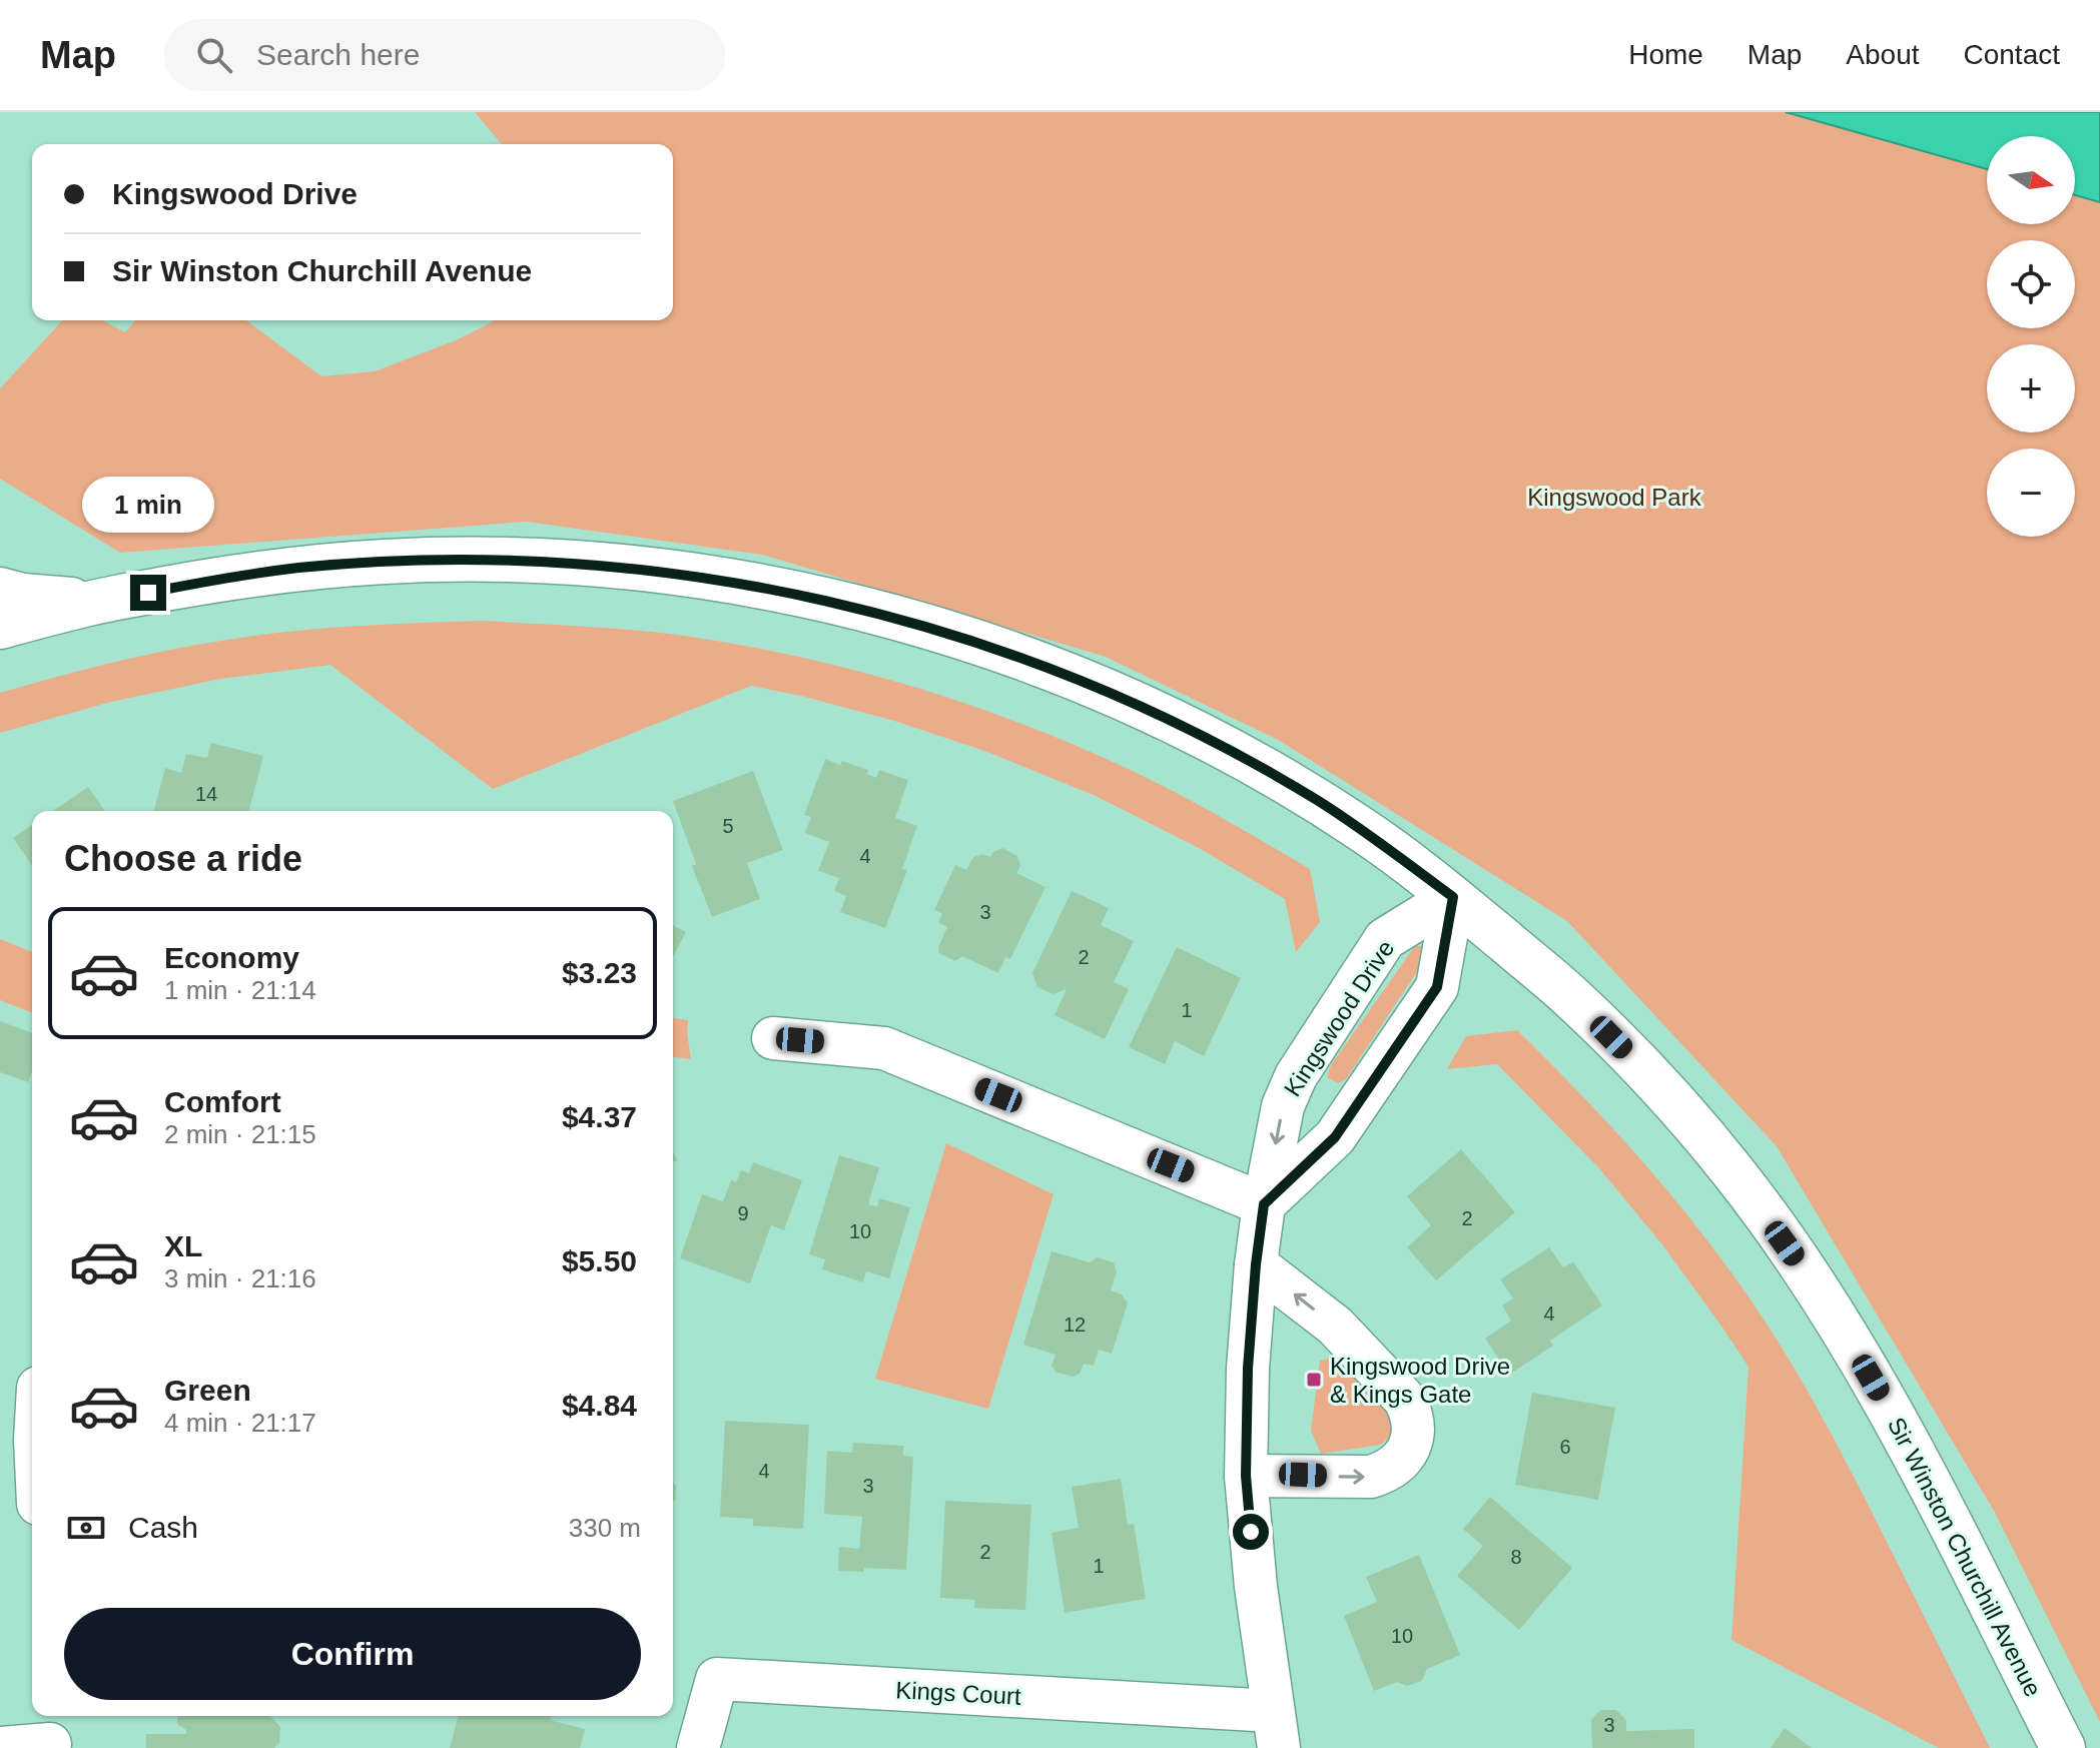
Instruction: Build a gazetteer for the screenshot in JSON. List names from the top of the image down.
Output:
{
  "streets": {
    "main road": ["Sir Winston Churchill Avenue"],
    "street": ["Kingswood Drive", "Kings Court"]
  },
  "crossings": [
    ["Kingswood Drive", "Sir Winston Churchill Avenue"],
    ["Kingswood Drive", "Kings Court"]
  ],
  "parks": ["Kingswood Park"],
  "places": {
    "transit": ["Kingswood Drive & Kings Gate"]
  },
  "house_numbers": [
    "14",
    "5",
    "4",
    "3",
    "2",
    "1",
    "9",
    "2",
    "10",
    "4",
    "12",
    "6",
    "4",
    "3",
    "2",
    "8",
    "1",
    "10",
    "3"
  ],
  "north": "right",
  "page": {
    "header": "Map",
    "search": "Search here",
    "nav": [
      "Home",
      "Map",
      "About",
      "Contact"
    ],
    "map_buttons": ["+", "−"],
    "banner": ["Kingswood Drive", "Sir Winston Churchill Avenue"],
    "bubble": "1 min",
    "heading": "Choose a ride",
    "list": [
      {
        "name": "Economy",
        "note": "1 min · 21:14",
        "value": "$3.23"
      },
      {
        "name": "Comfort",
        "note": "2 min · 21:15",
        "value": "$4.37"
      },
      {
        "name": "XL",
        "note": "3 min · 21:16",
        "value": "$5.50"
      },
      {
        "name": "Green",
        "note": "4 min · 21:17",
        "value": "$4.84"
      }
    ],
    "pay": ["Cash", "330 m"],
    "buttons": "Confirm"
  }
}
